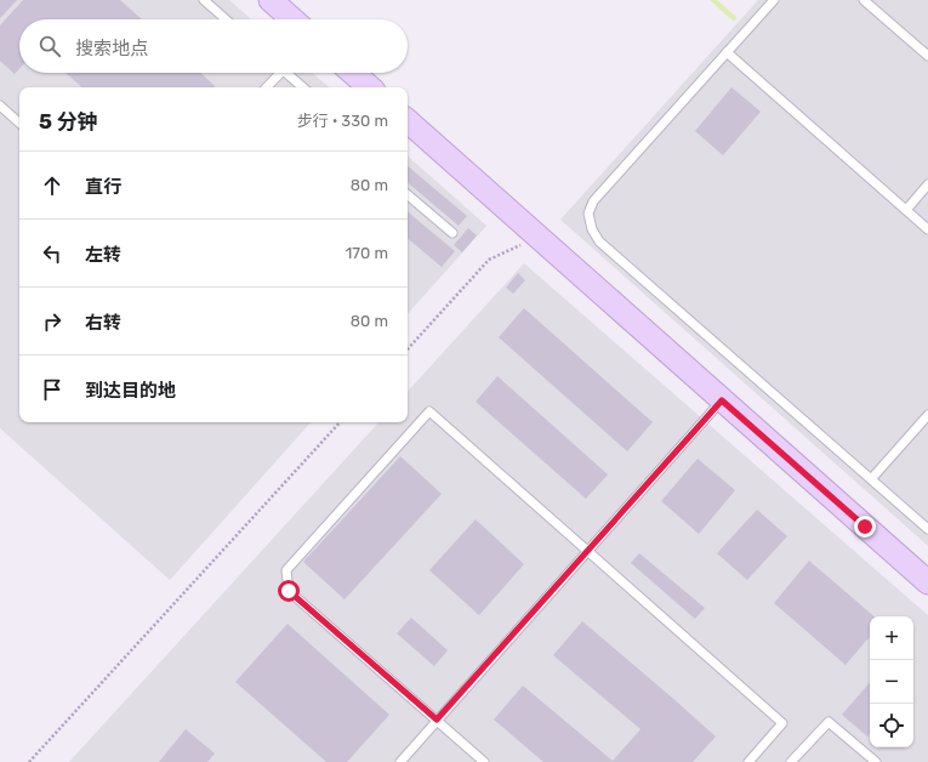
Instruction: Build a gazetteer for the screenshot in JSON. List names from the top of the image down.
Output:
{
  "page": {
    "search": "搜索地点",
    "heading": ["5 分钟", "步行 · 330 m"],
    "list": [
      ["直行", "80 m"],
      ["左转", "170 m"],
      ["右转", "80 m"],
      "到达目的地"
    ],
    "map_buttons": ["+", "−"]
  }
}
